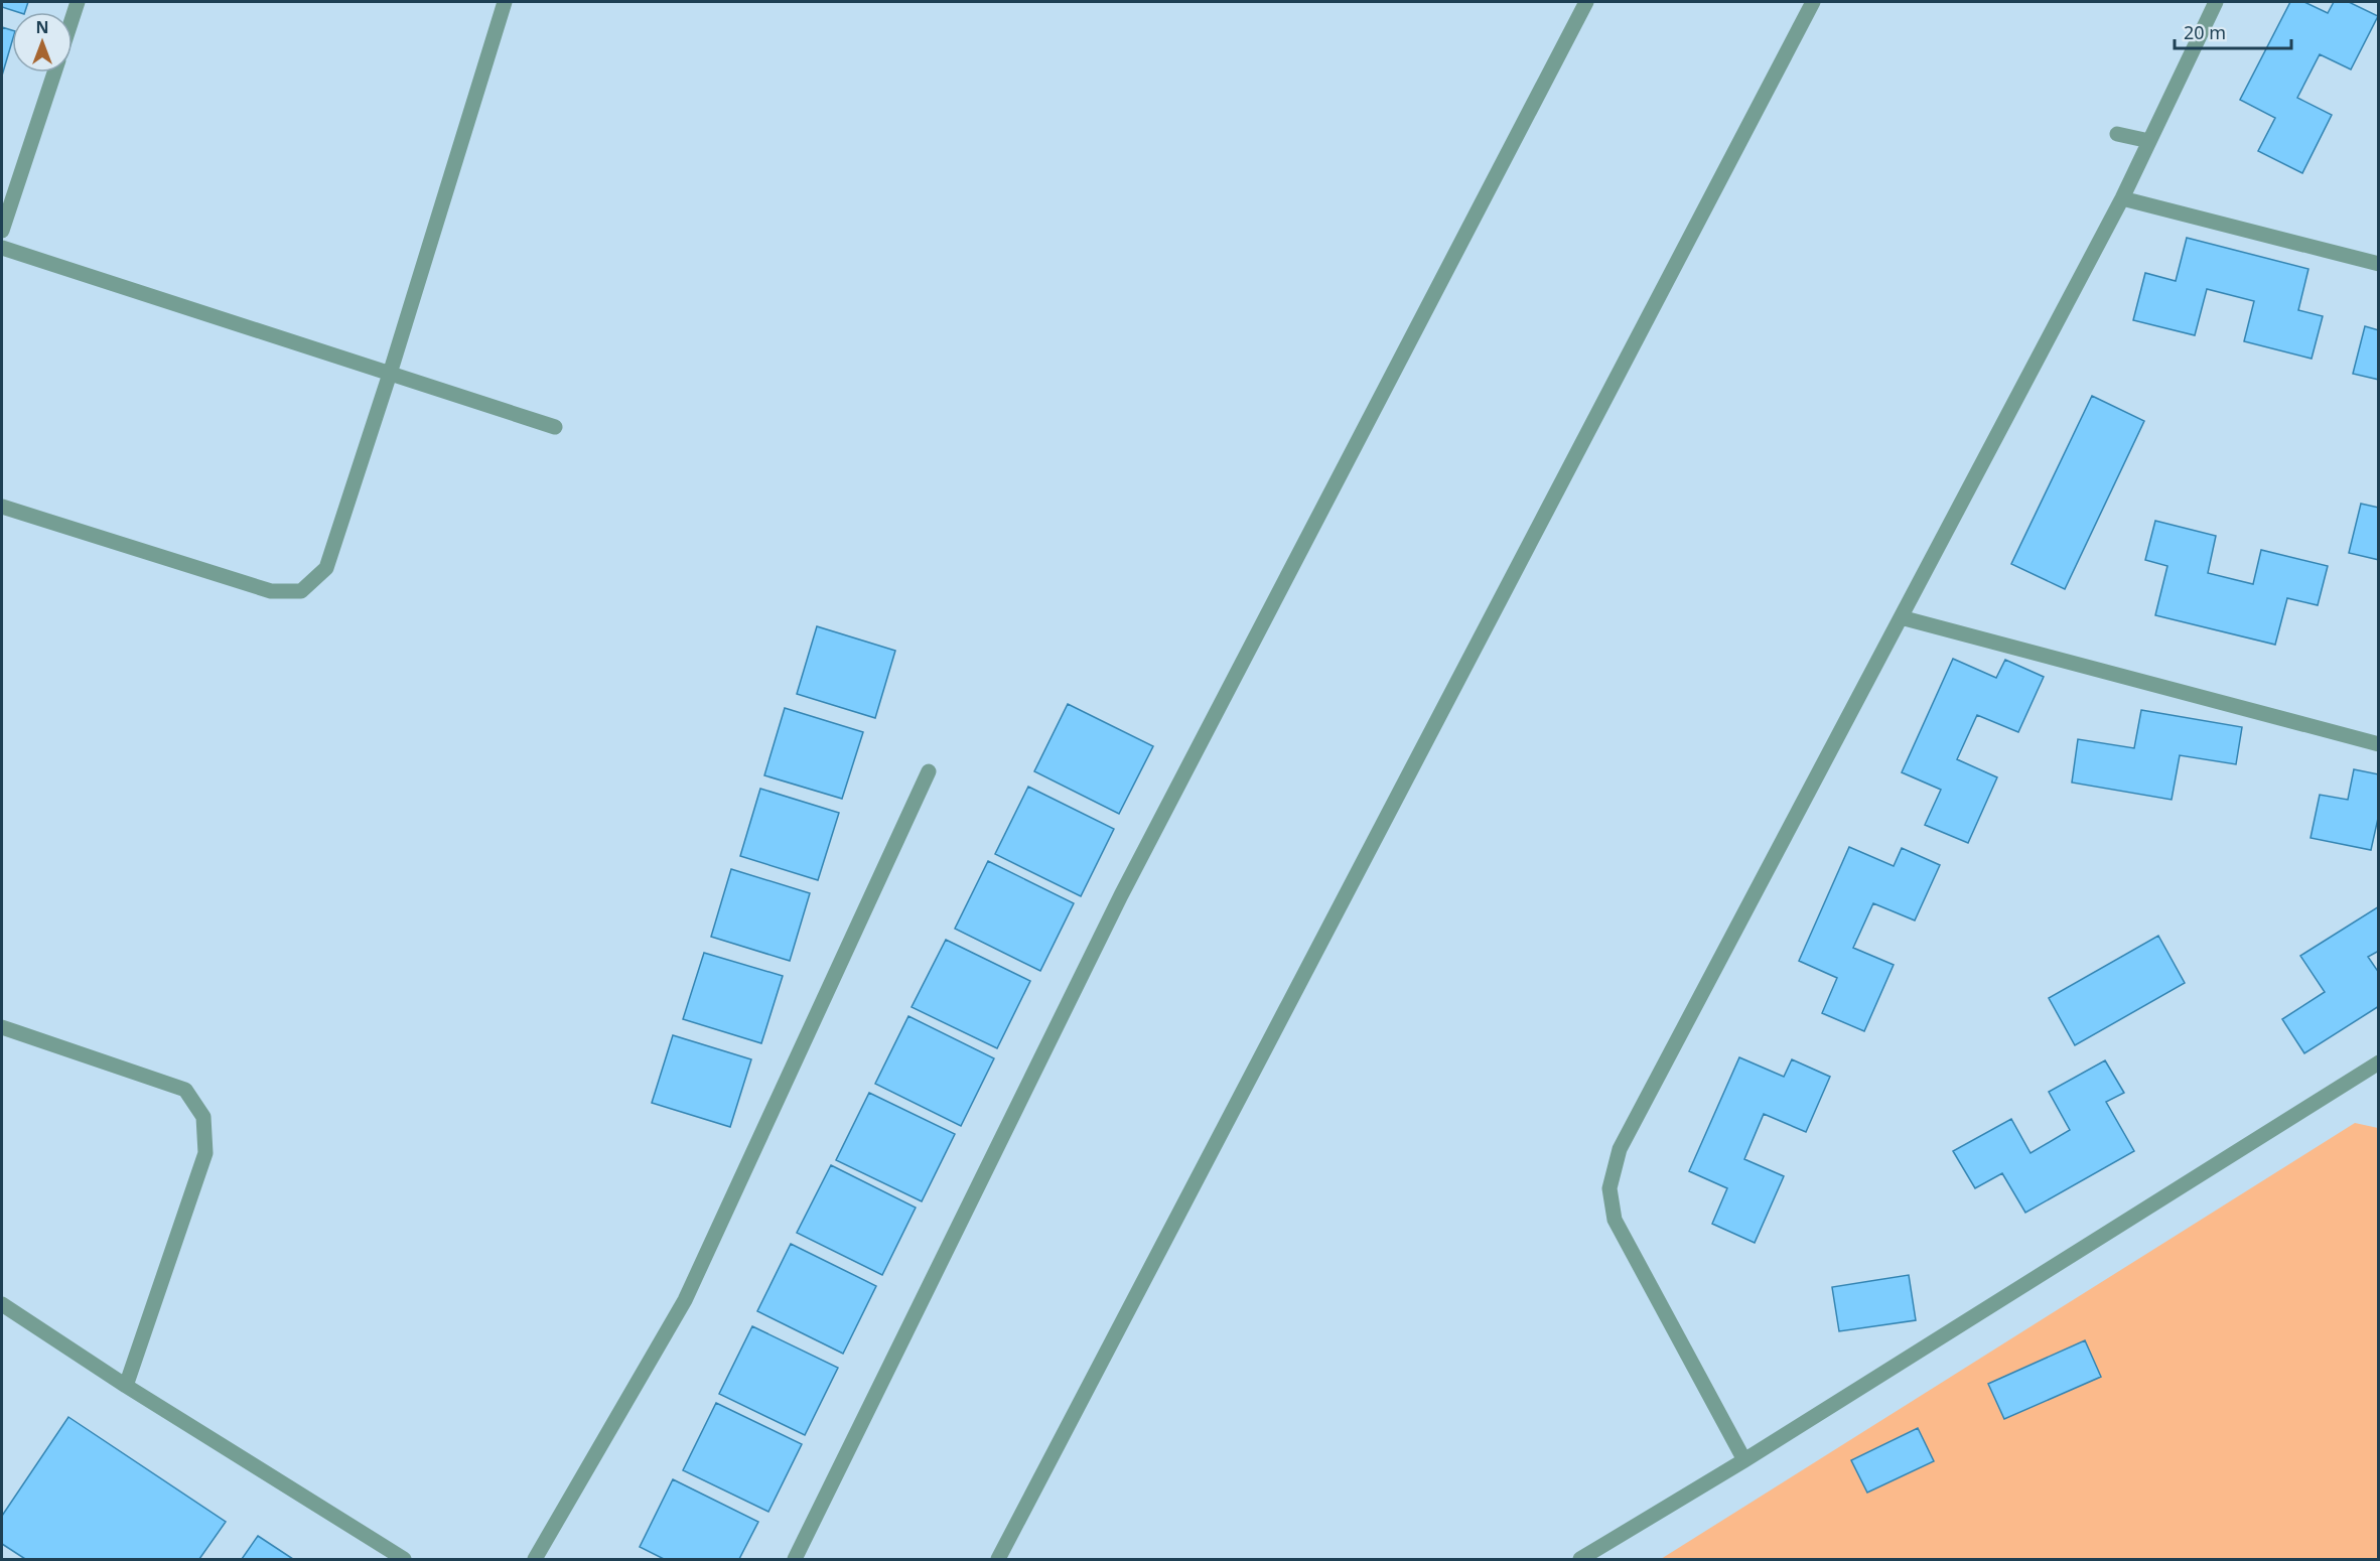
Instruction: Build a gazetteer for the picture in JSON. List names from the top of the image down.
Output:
{
  "scale_bar": "20 m",
  "north": "top"
}
